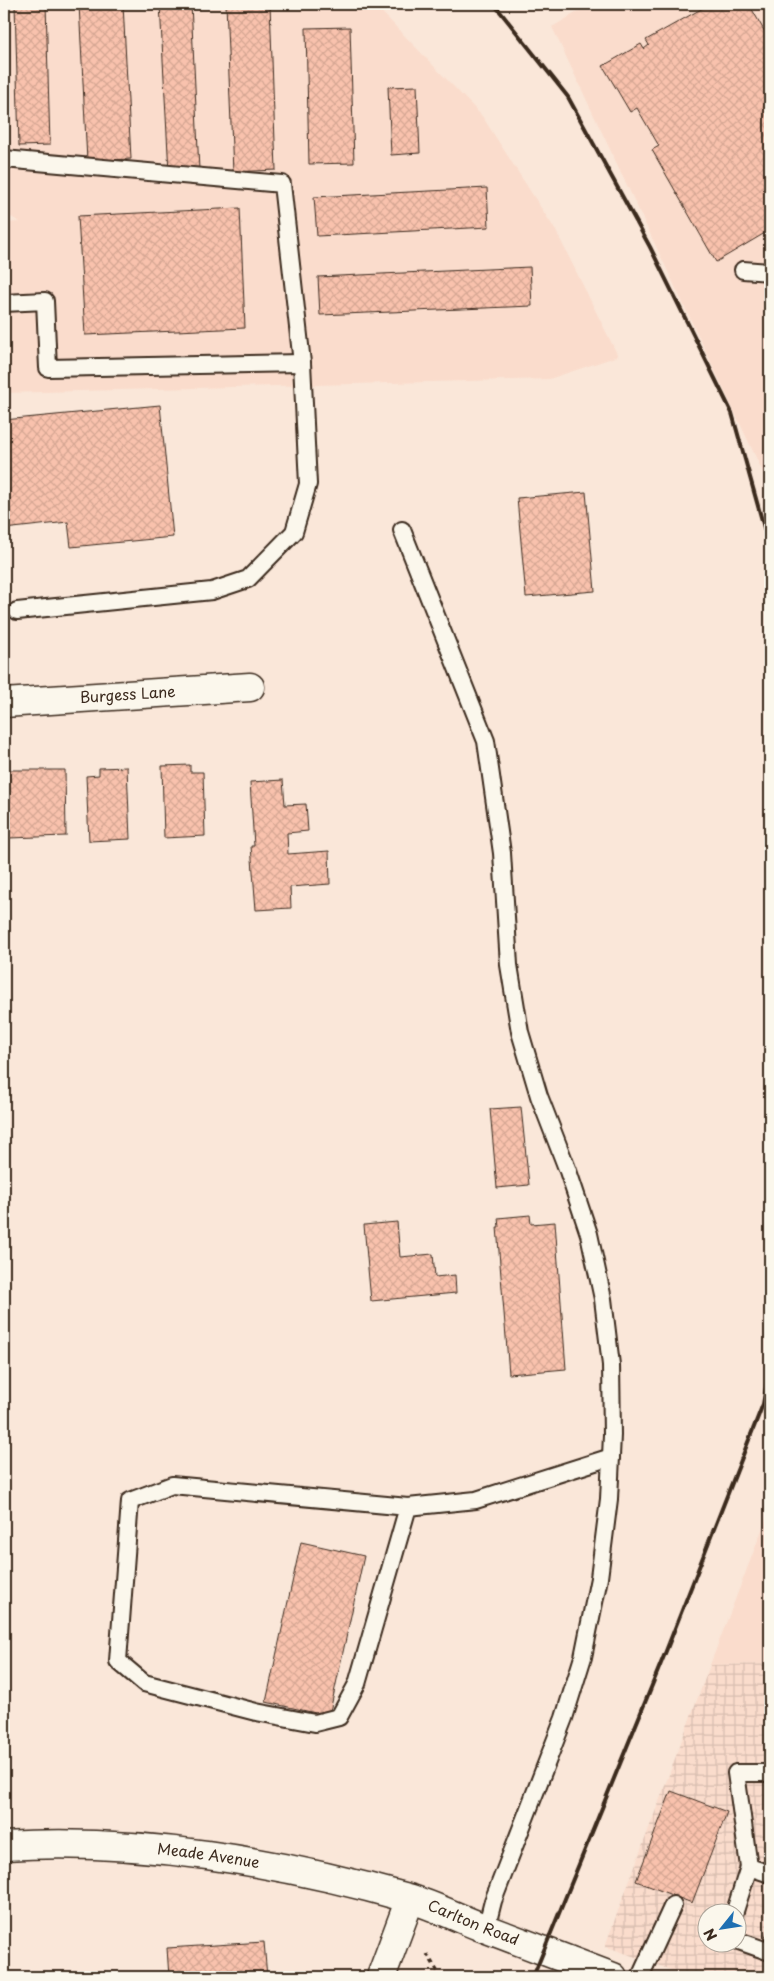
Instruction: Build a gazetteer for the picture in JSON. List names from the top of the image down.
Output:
{
  "streets": {
    "main road": ["Burgess Lane", "Meade Avenue", "Carlton Road"]
  },
  "crossings": [
    ["Meade Avenue", "Carlton Road"]
  ],
  "north": "bottom left"
}
